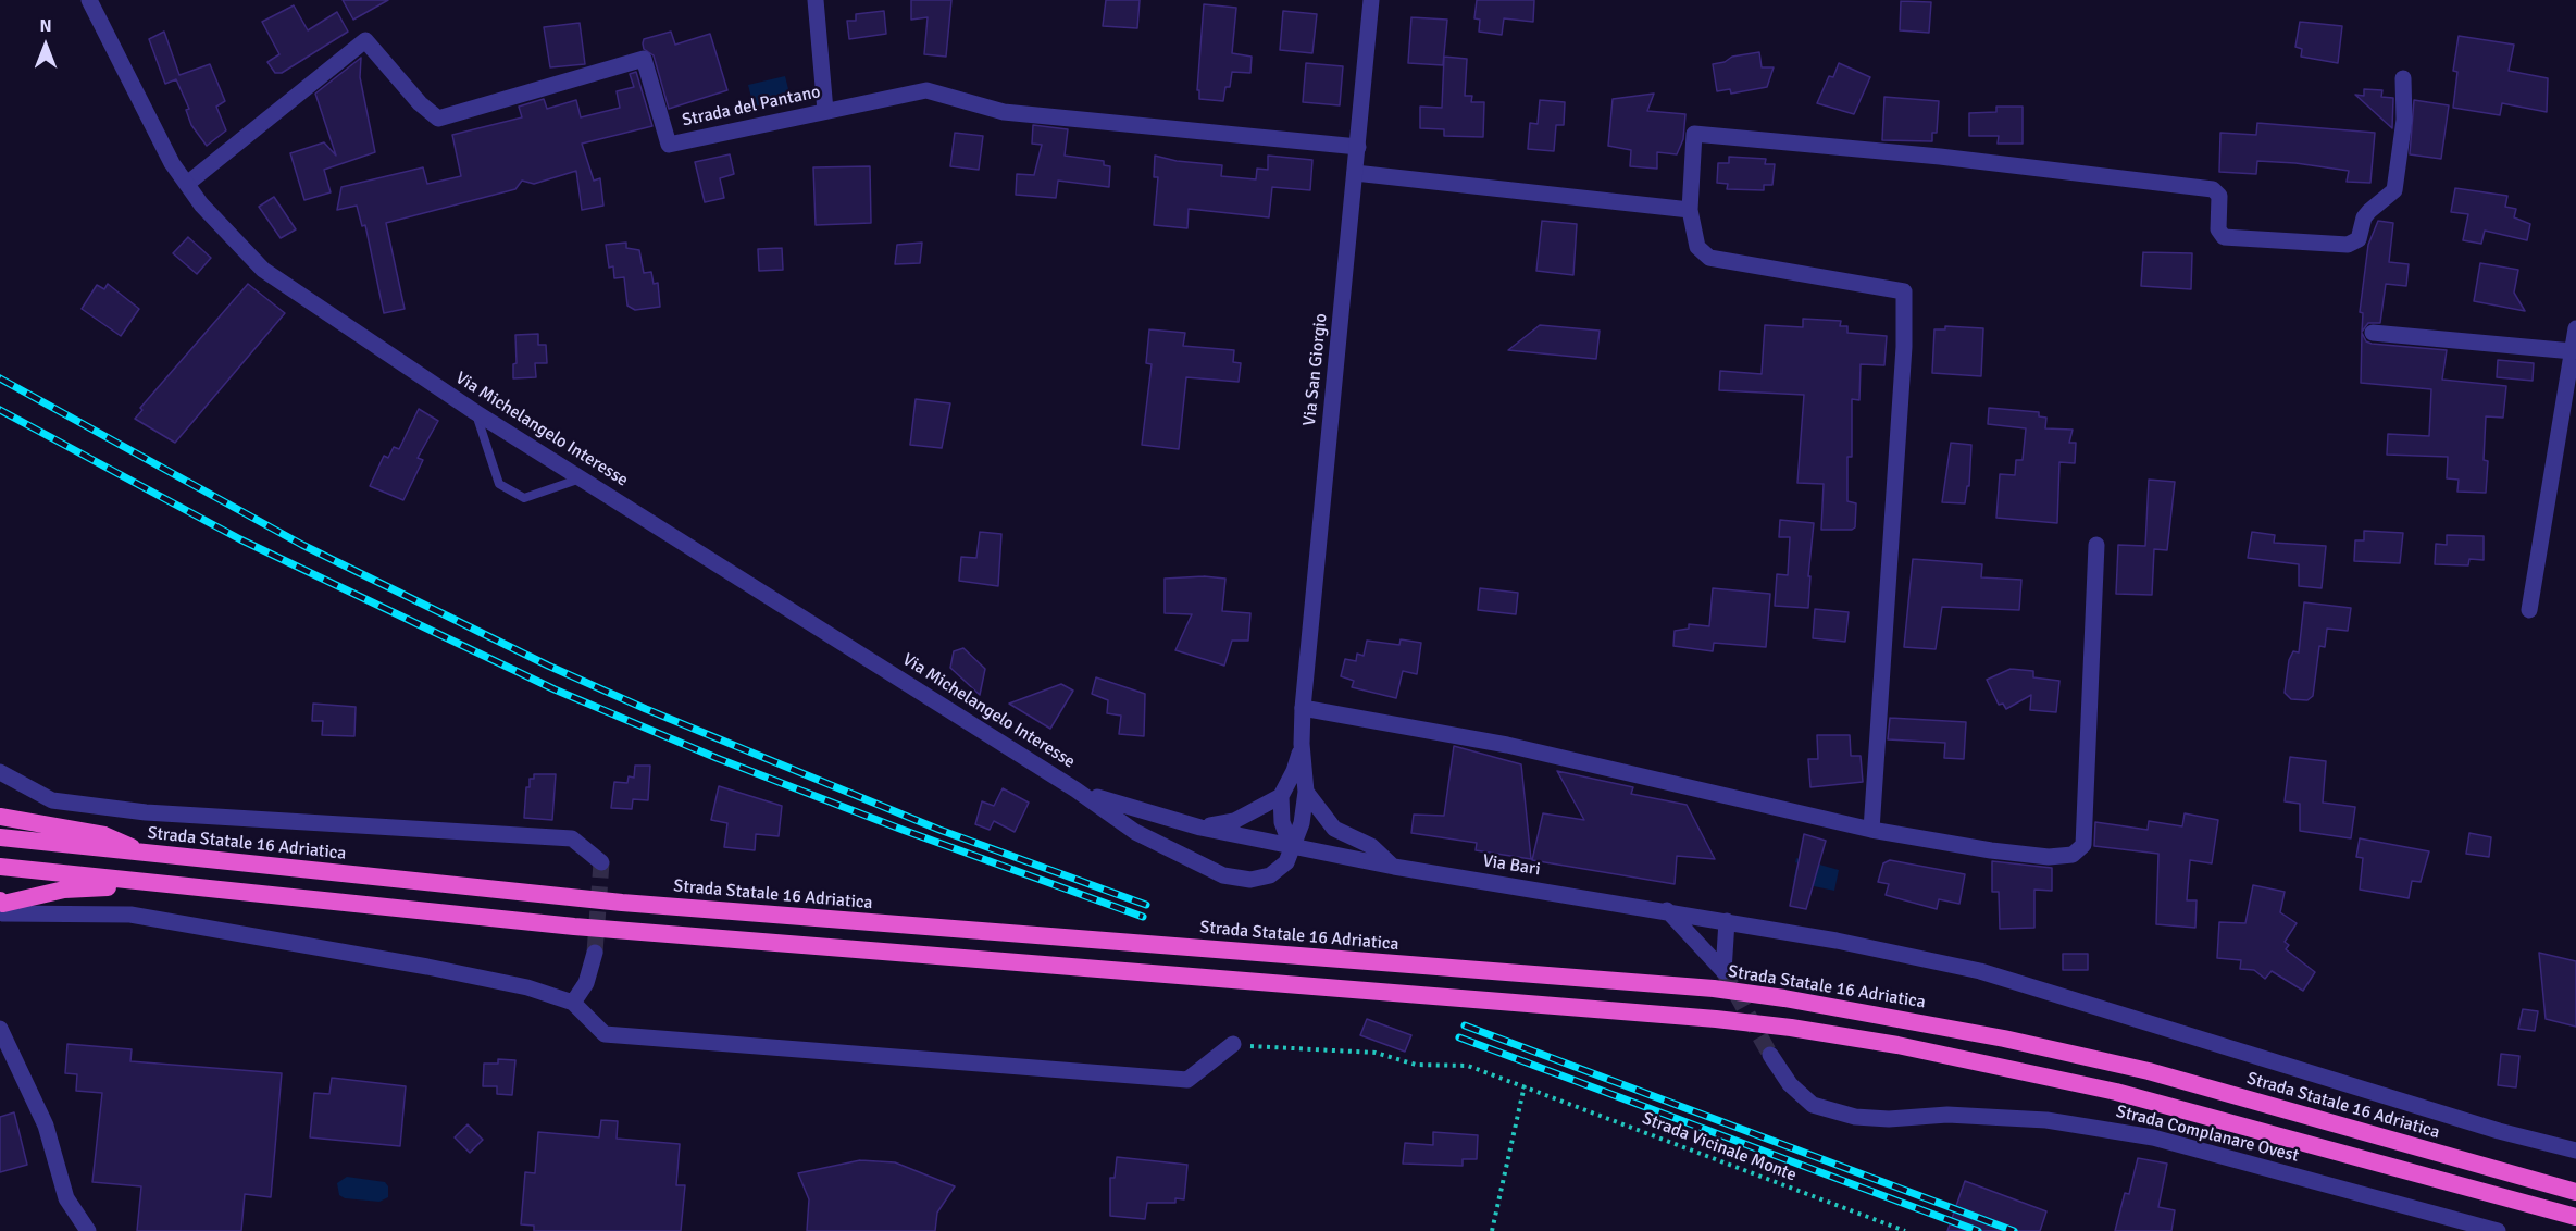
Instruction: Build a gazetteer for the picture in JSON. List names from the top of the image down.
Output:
{
  "streets": {
    "highway": ["Strada Statale 16 Adriatica"],
    "street": [
      "Strada del Pantano",
      "Via San Giorgio",
      "Via Michelangelo Interesse",
      "Via Bari",
      "Strada Complanare Ovest"
    ],
    "path": ["Strada Vicinale Monte"]
  },
  "crossings": [
    ["Strada del Pantano", "Via San Giorgio"],
    ["Strada del Pantano", "Via Michelangelo Interesse"],
    ["Via San Giorgio", "Via Michelangelo Interesse"],
    ["Via San Giorgio", "Via Bari"],
    ["Via Michelangelo Interesse", "Via Bari"]
  ],
  "north": "top"
}
